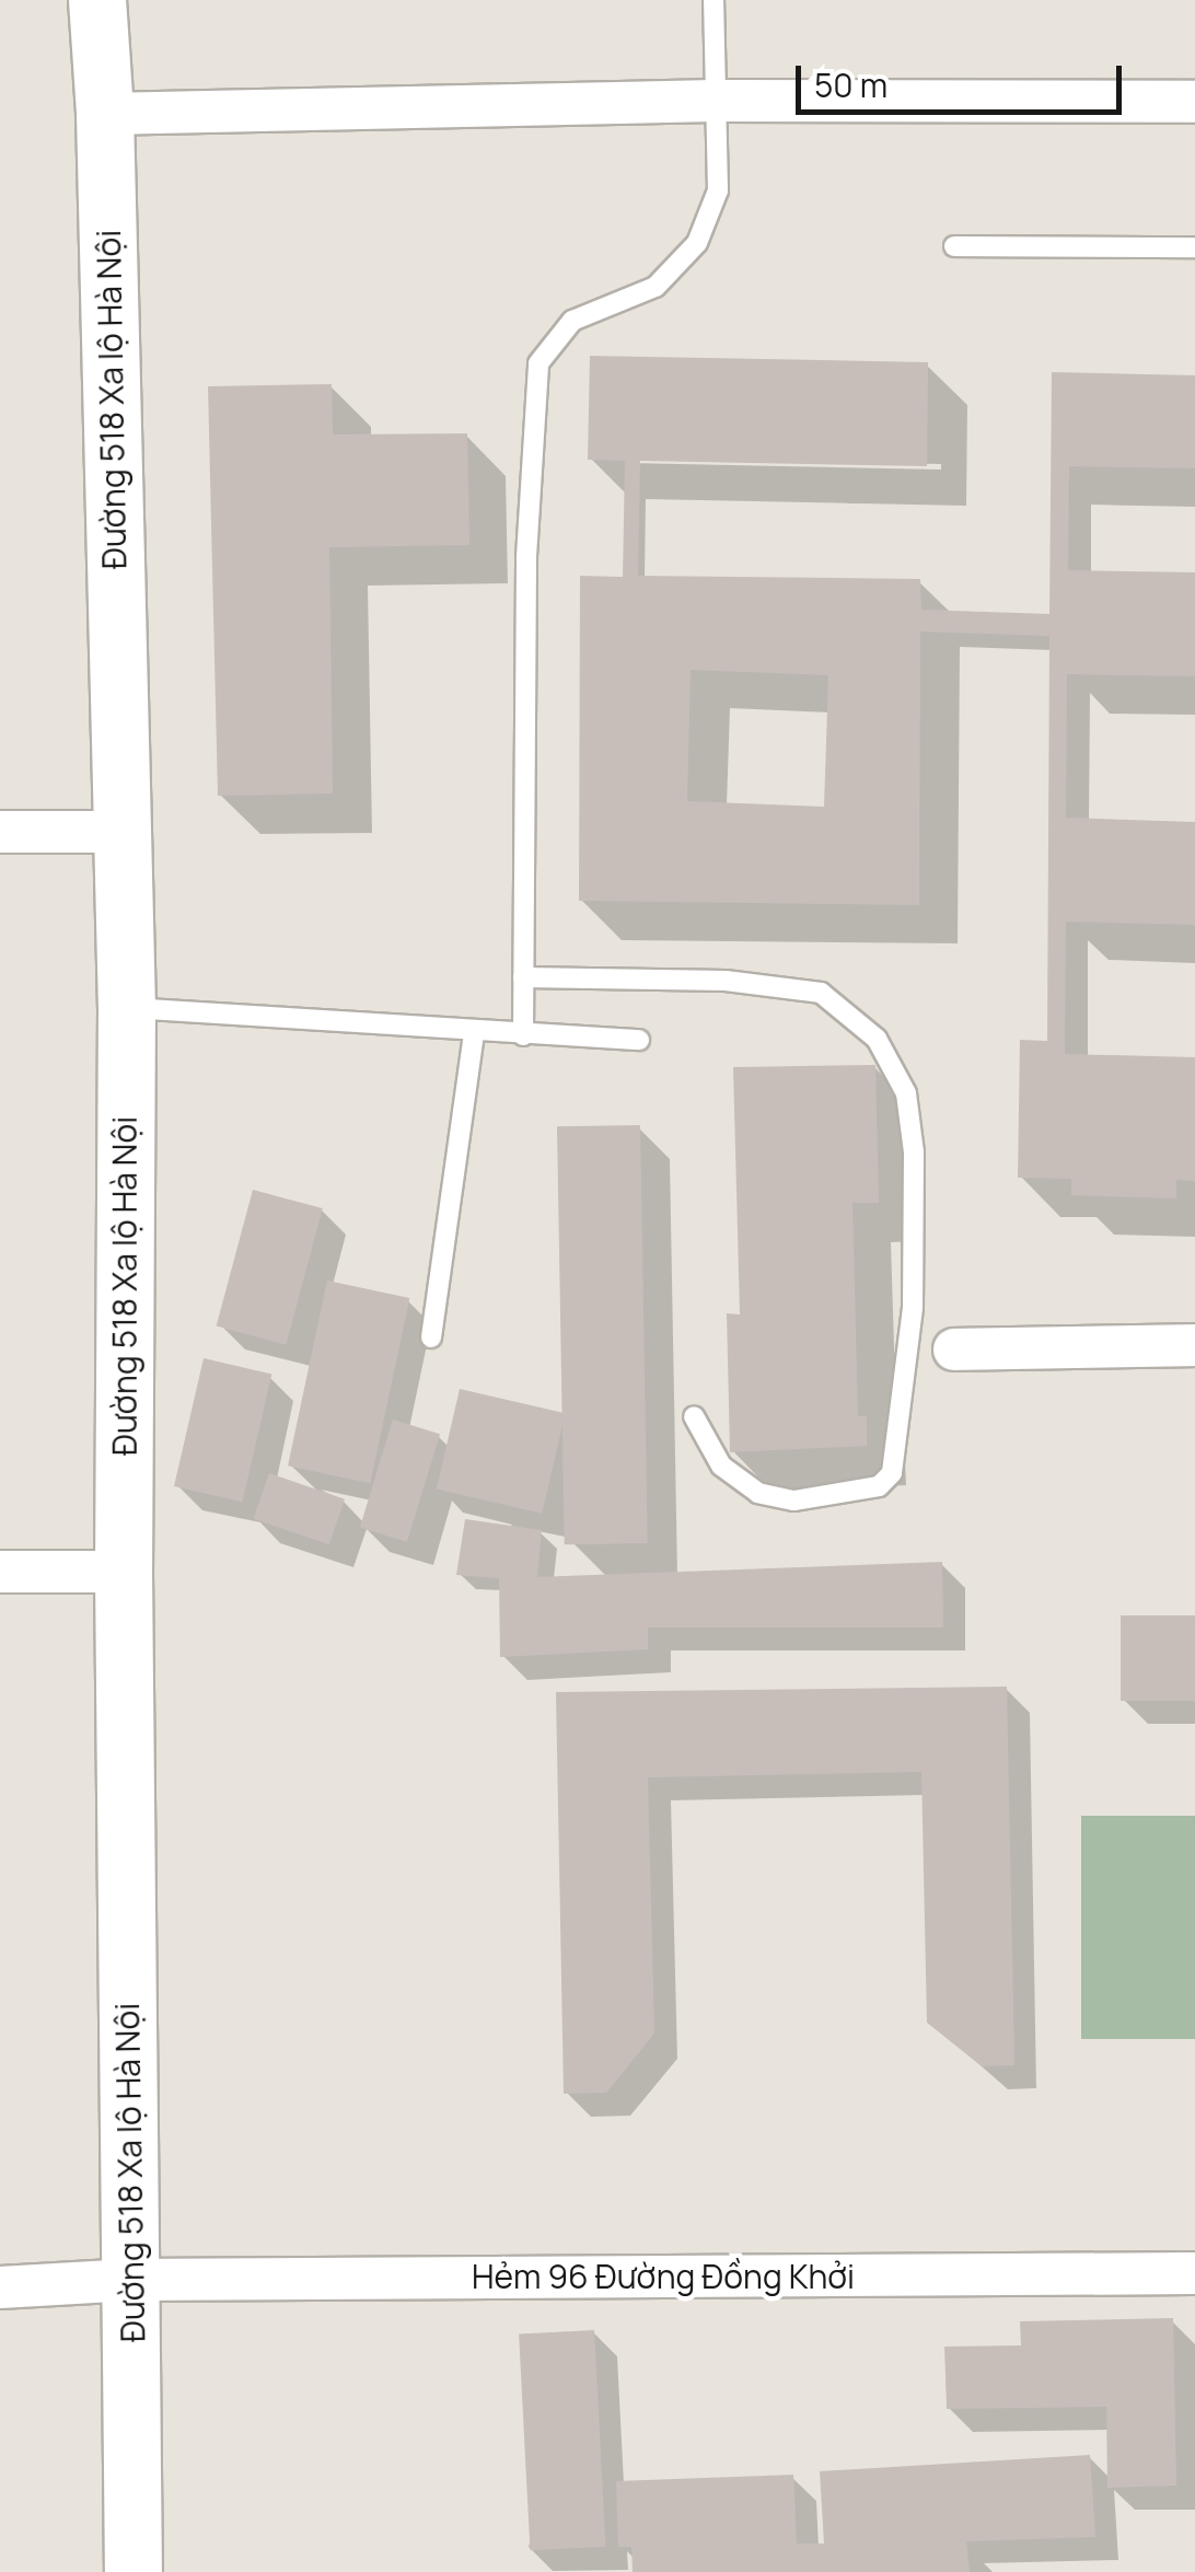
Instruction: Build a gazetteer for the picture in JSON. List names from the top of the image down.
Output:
{
  "streets": {
    "street": ["Đường 518 Xa lộ Hà Nội", "Hẻm 96 Đường Đồng Khởi"]
  },
  "crossings": [
    ["Đường 518 Xa lộ Hà Nội", "Hẻm 96 Đường Đồng Khởi"]
  ],
  "scale_bar": "50 m"
}
